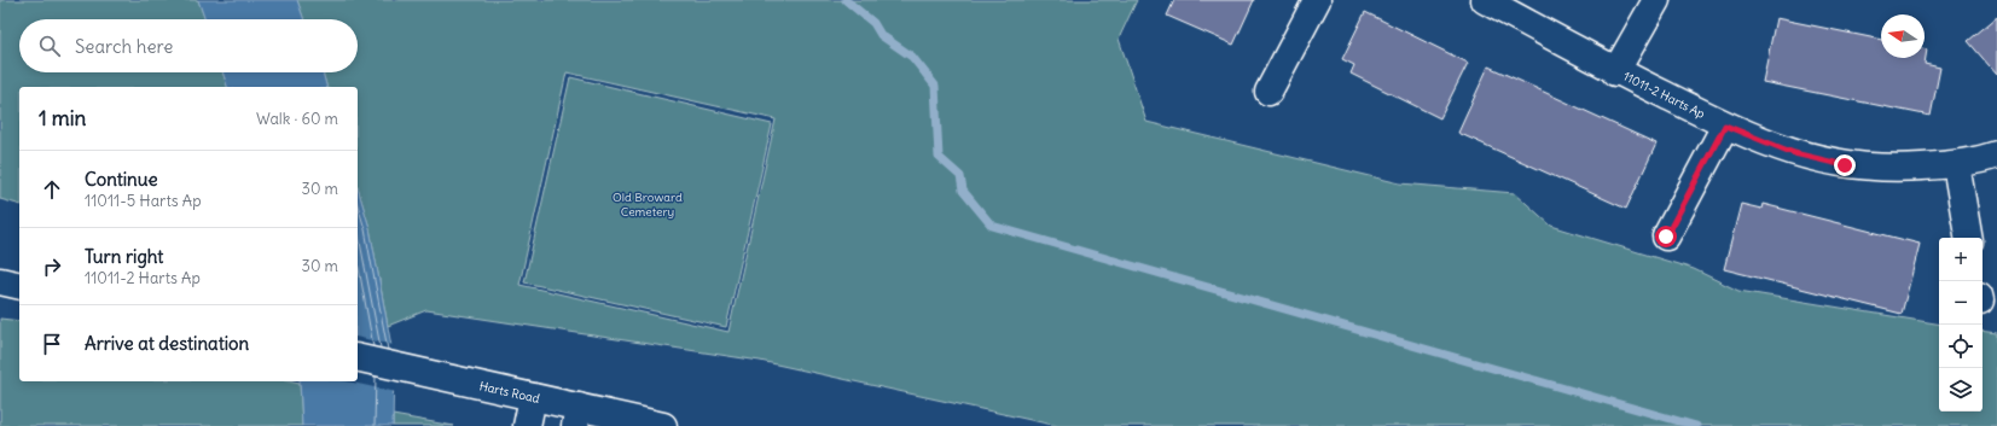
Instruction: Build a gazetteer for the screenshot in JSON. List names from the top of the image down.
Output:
{
  "streets": {
    "street": ["11011-2 Harts Ap", "Harts Road"]
  },
  "parks": ["Old Broward Cemetery"],
  "north": "left",
  "page": {
    "search": "Search here",
    "heading": ["1 min", "Walk · 60 m"],
    "list": [
      ["Continue", "11011-5 Harts Ap", "30 m"],
      ["Turn right", "11011-2 Harts Ap", "30 m"],
      "Arrive at destination"
    ],
    "map_buttons": ["+", "−"]
  }
}
